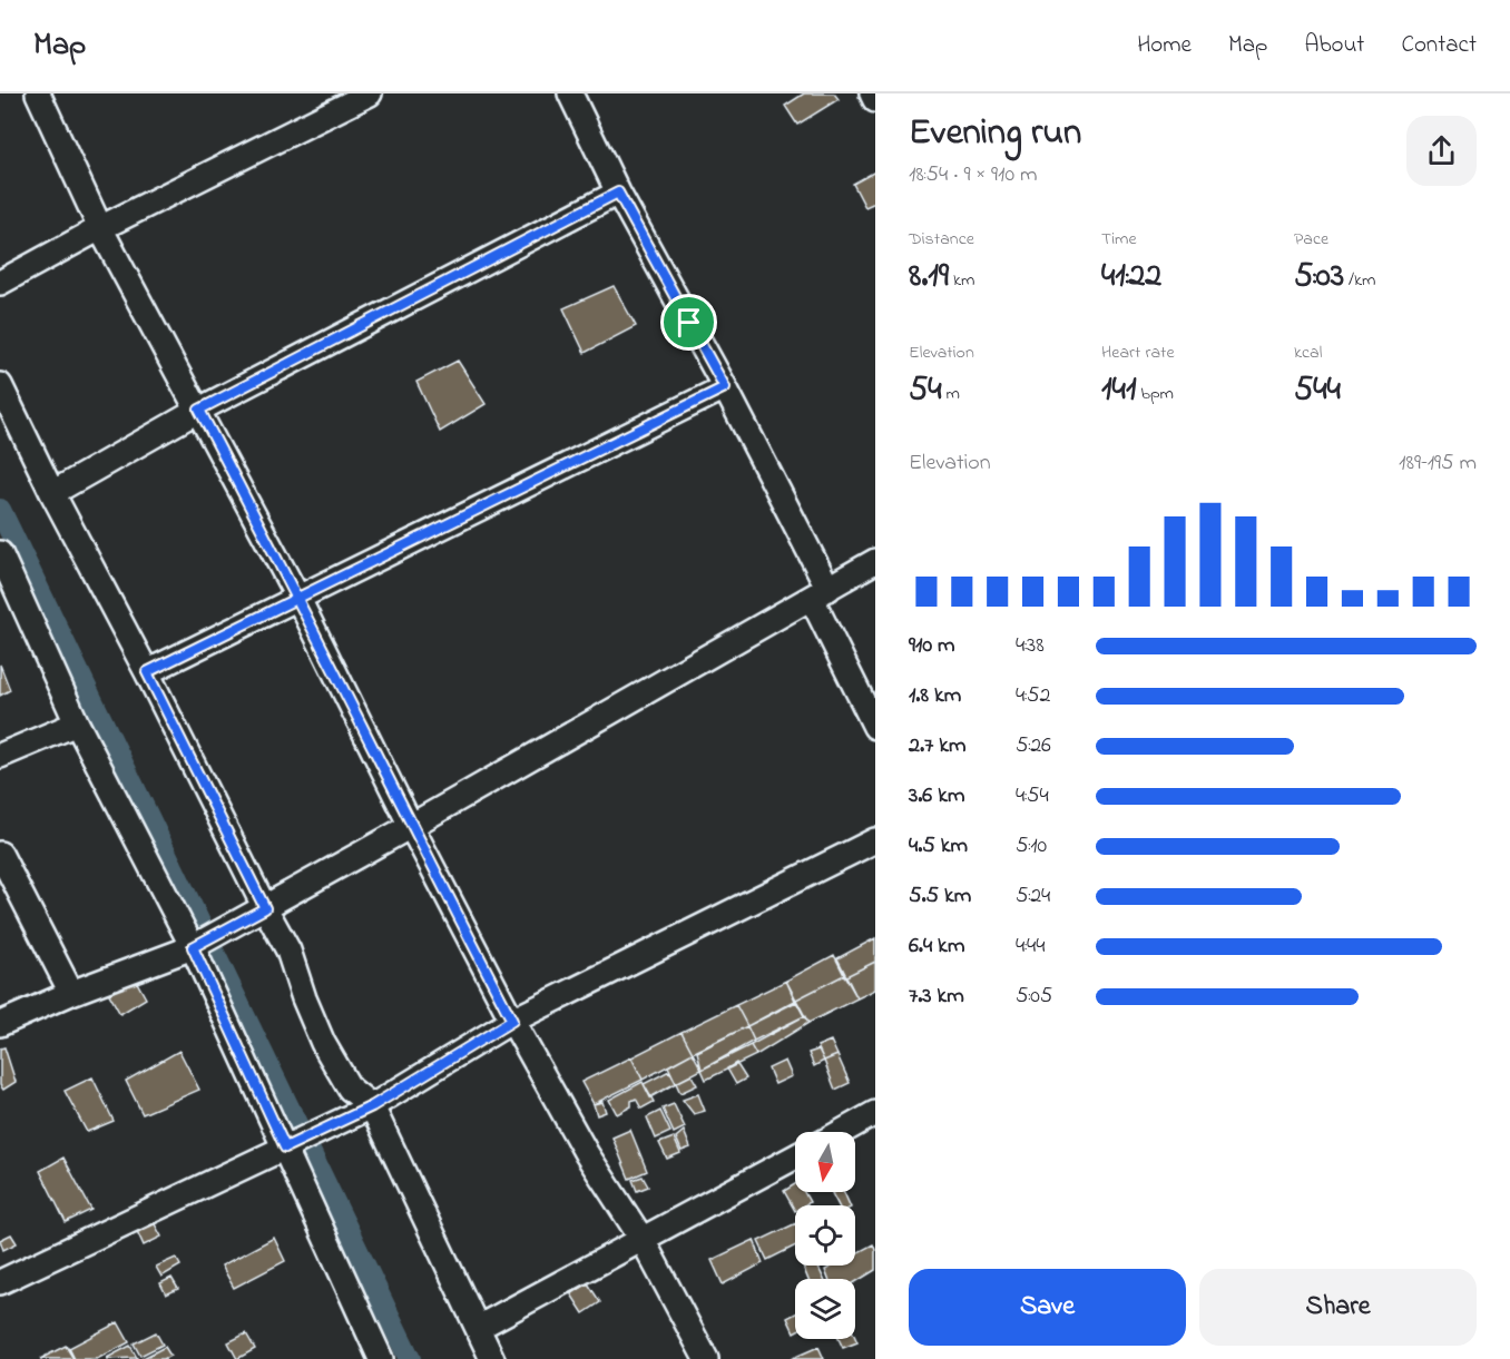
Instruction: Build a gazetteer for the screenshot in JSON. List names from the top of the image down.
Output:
{
  "north": "bottom",
  "page": {
    "header": "Map",
    "nav": [
      "Home",
      "Map",
      "About",
      "Contact"
    ],
    "heading": ["Evening run", "18:54 · 9 × 910 m"],
    "stats": [
      ["Distance", "8.19 km"],
      ["Time", "41:22"],
      ["Pace", "5:03 /km"],
      ["Elevation", "54 m"],
      ["Heart rate", "141 bpm"],
      ["kcal", "544"]
    ],
    "chart": ["Elevation", "189–195 m"],
    "list": [
      {
        "name": "910 m",
        "note": "4:38"
      },
      {
        "name": "1.8 km",
        "note": "4:52"
      },
      {
        "name": "2.7 km",
        "note": "5:26"
      },
      {
        "name": "3.6 km",
        "note": "4:54"
      },
      {
        "name": "4.5 km",
        "note": "5:10"
      },
      {
        "name": "5.5 km",
        "note": "5:24"
      },
      {
        "name": "6.4 km",
        "note": "4:44"
      },
      {
        "name": "7.3 km",
        "note": "5:05"
      }
    ],
    "buttons": ["Save", "Share"]
  }
}
